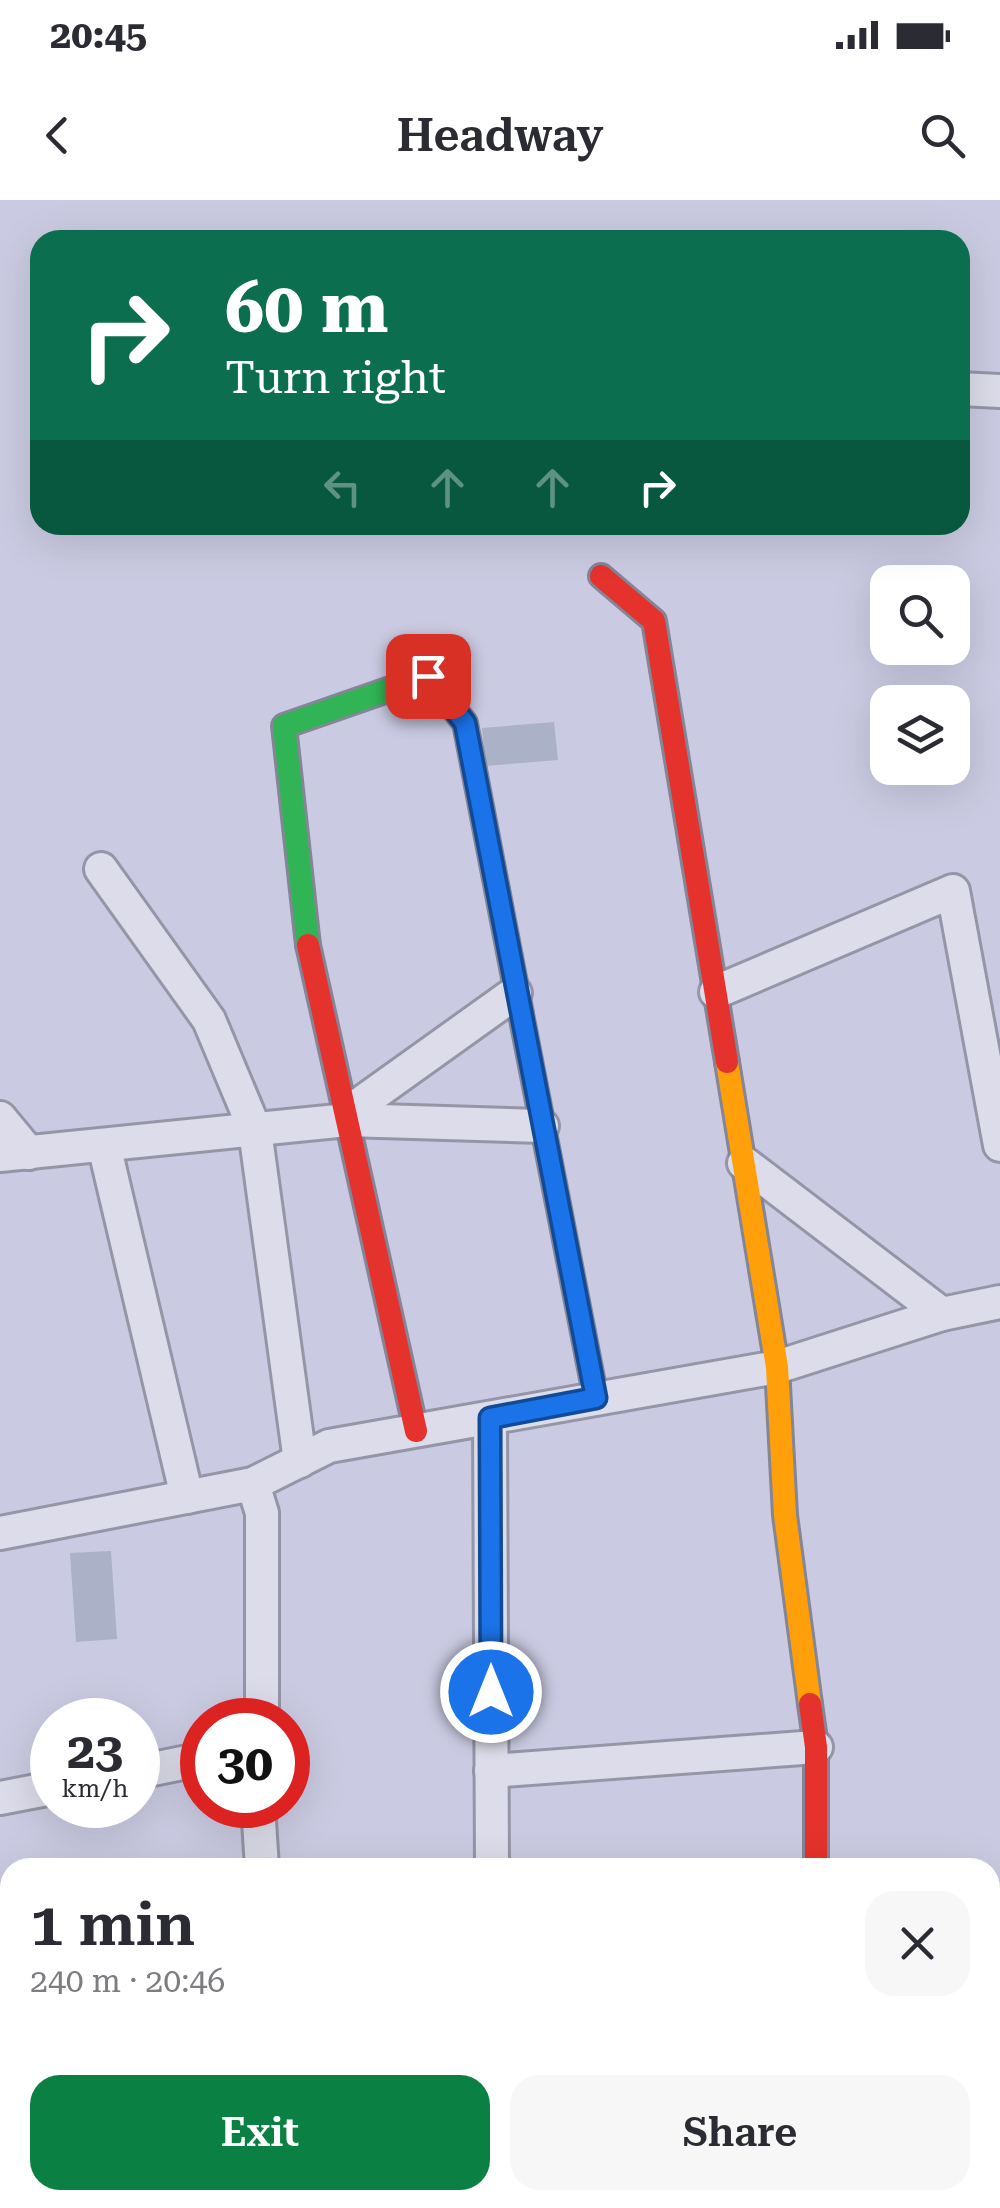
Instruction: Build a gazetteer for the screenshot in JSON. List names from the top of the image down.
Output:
{
  "page": {
    "status": "20:45",
    "header": "Headway",
    "turn": ["60 m", "Turn right"],
    "speed": "23 km/h",
    "limit": "30",
    "heading": ["1 min", "240 m · 20:46"],
    "buttons": ["Exit", "Share"]
  }
}
